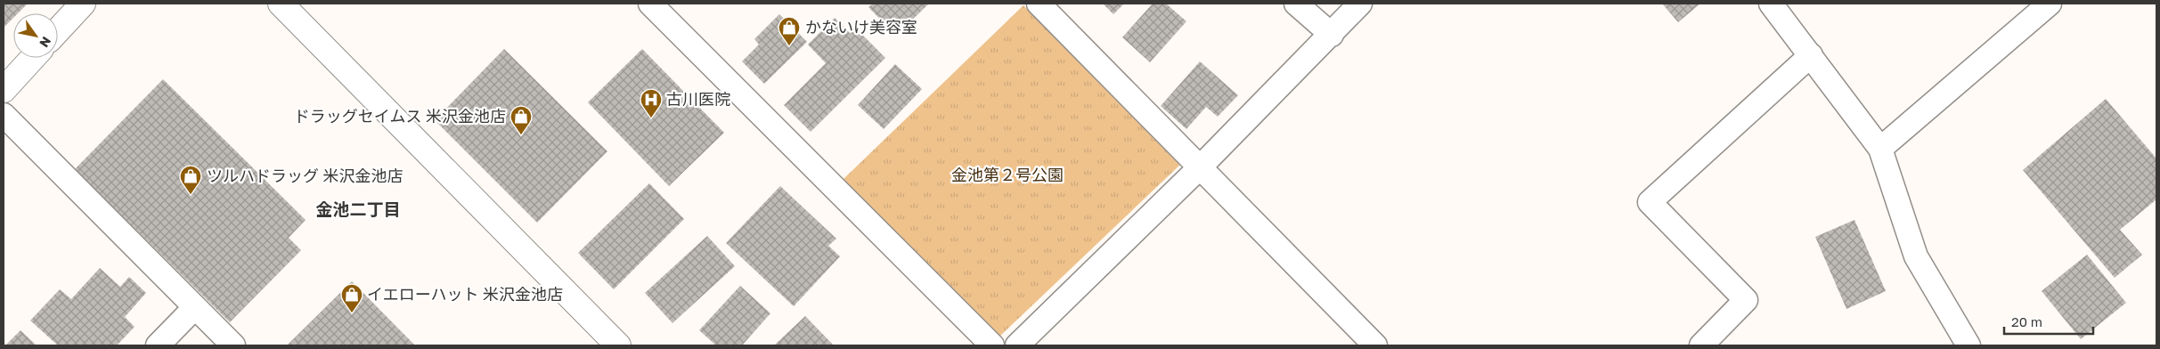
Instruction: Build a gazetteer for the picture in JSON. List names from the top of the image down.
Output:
{
  "districts": ["金池二丁目"],
  "parks": ["金池第２号公園"],
  "places": {
    "shop": [
      "かないけ美容室",
      "ドラッグセイムス 米沢金池店",
      "ツルハドラッグ 米沢金池店",
      "イエローハット 米沢金池店"
    ],
    "hospital": ["古川医院"]
  },
  "scale_bar": "20 m",
  "north": "bottom right"
}
